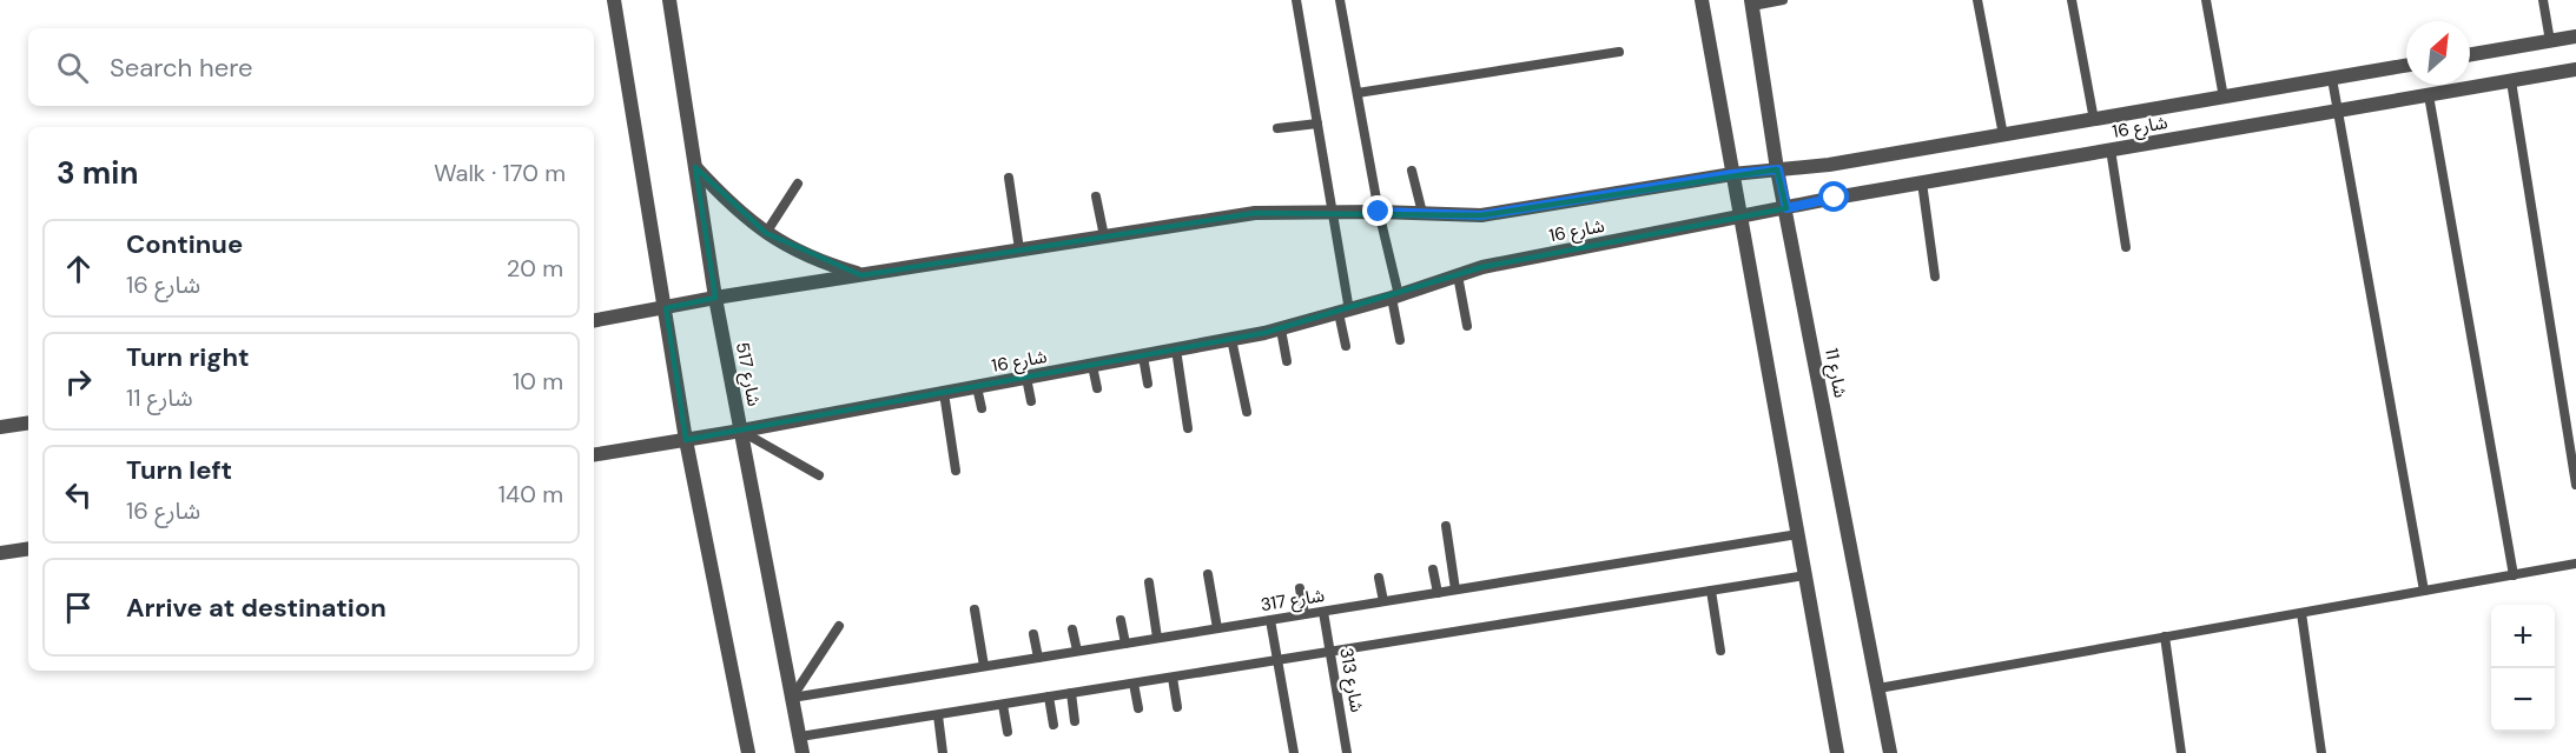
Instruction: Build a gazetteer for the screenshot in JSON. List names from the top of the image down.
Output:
{
  "streets": {
    "street": ["شارع 16", "شارع 11", "شارع 517"],
    "lane": ["شارع 317", "شارع 313"]
  },
  "crossings": [
    ["شارع 16", "شارع 11"],
    ["شارع 16", "شارع 517"],
    ["شارع 517", "شارع 317"],
    ["شارع 317", "شارع 313"]
  ],
  "north": "top right",
  "page": {
    "search": "Search here",
    "heading": ["3 min", "Walk · 170 m"],
    "list": [
      ["Continue", "شارع 16", "20 m"],
      ["Turn right", "شارع 11", "10 m"],
      ["Turn left", "شارع 16", "140 m"],
      "Arrive at destination"
    ],
    "map_buttons": ["+", "−"]
  }
}
